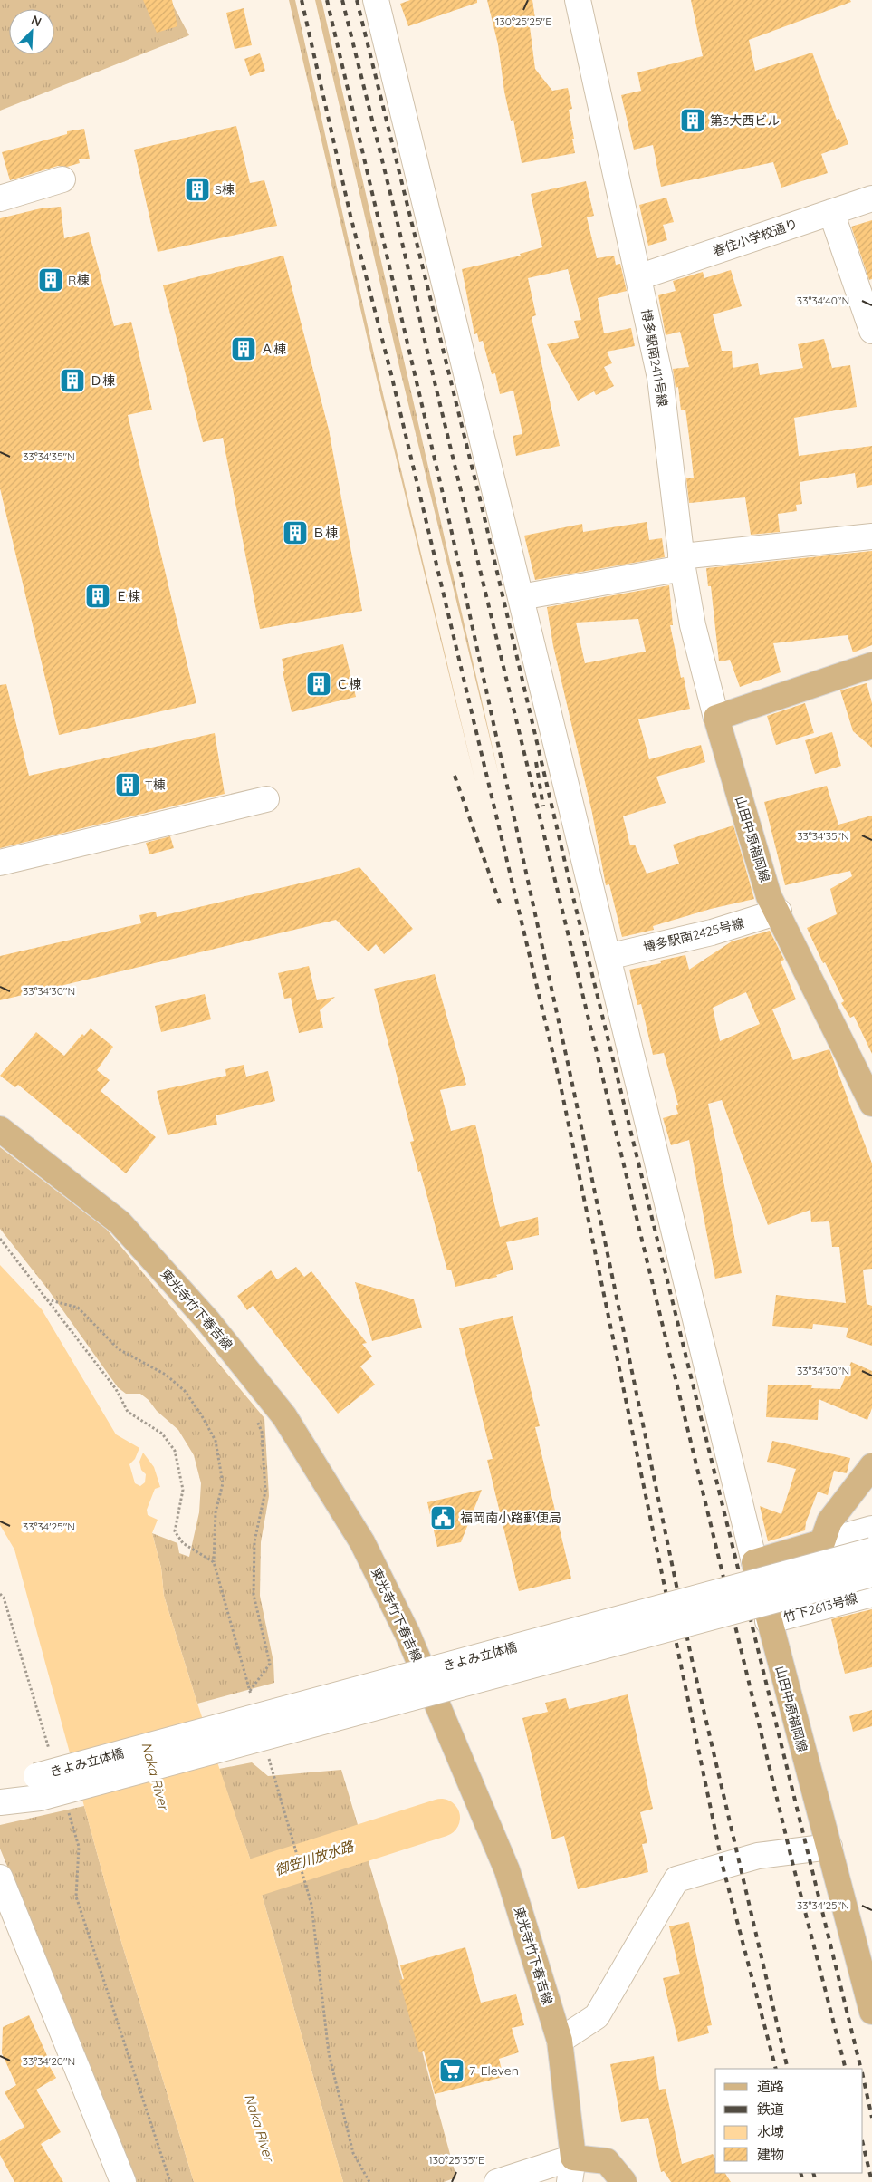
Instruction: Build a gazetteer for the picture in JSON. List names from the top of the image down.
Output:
{
  "streets": {
    "main road": ["山田中原福岡線", "東光寺竹下春吉線"],
    "street": [
      "春住小学校通り",
      "博多駅南2411号線",
      "博多駅南2425号線",
      "竹下2613号線",
      "きよみ立体橋"
    ]
  },
  "crossings": [
    ["春住小学校通り", "博多駅南2411号線"],
    ["博多駅南2411号線", "山田中原福岡線"],
    ["山田中原福岡線", "博多駅南2425号線"],
    ["山田中原福岡線", "竹下2613号線"]
  ],
  "water": ["Naka River", "御笠川放水路"],
  "places": {
    "building": [
      "第3大西ビル",
      "S棟",
      "R棟",
      "Ａ棟",
      "Ｄ棟",
      "Ｂ棟",
      "Ｅ棟",
      "Ｃ棟",
      "T棟"
    ],
    "public building": ["福岡南小路郵便局"],
    "supermarket": ["7-Eleven"]
  },
  "legend": [
    "道路",
    "鉄道",
    "水域",
    "建物"
  ],
  "north": "top right",
  "coordinates": [
    "130°25'25\"E",
    "33°34'40\"N",
    "33°34'35\"N",
    "33°34'30\"N",
    "33°34'25\"N",
    "33°34'20\"N",
    "130°25'35\"E"
  ]
}
